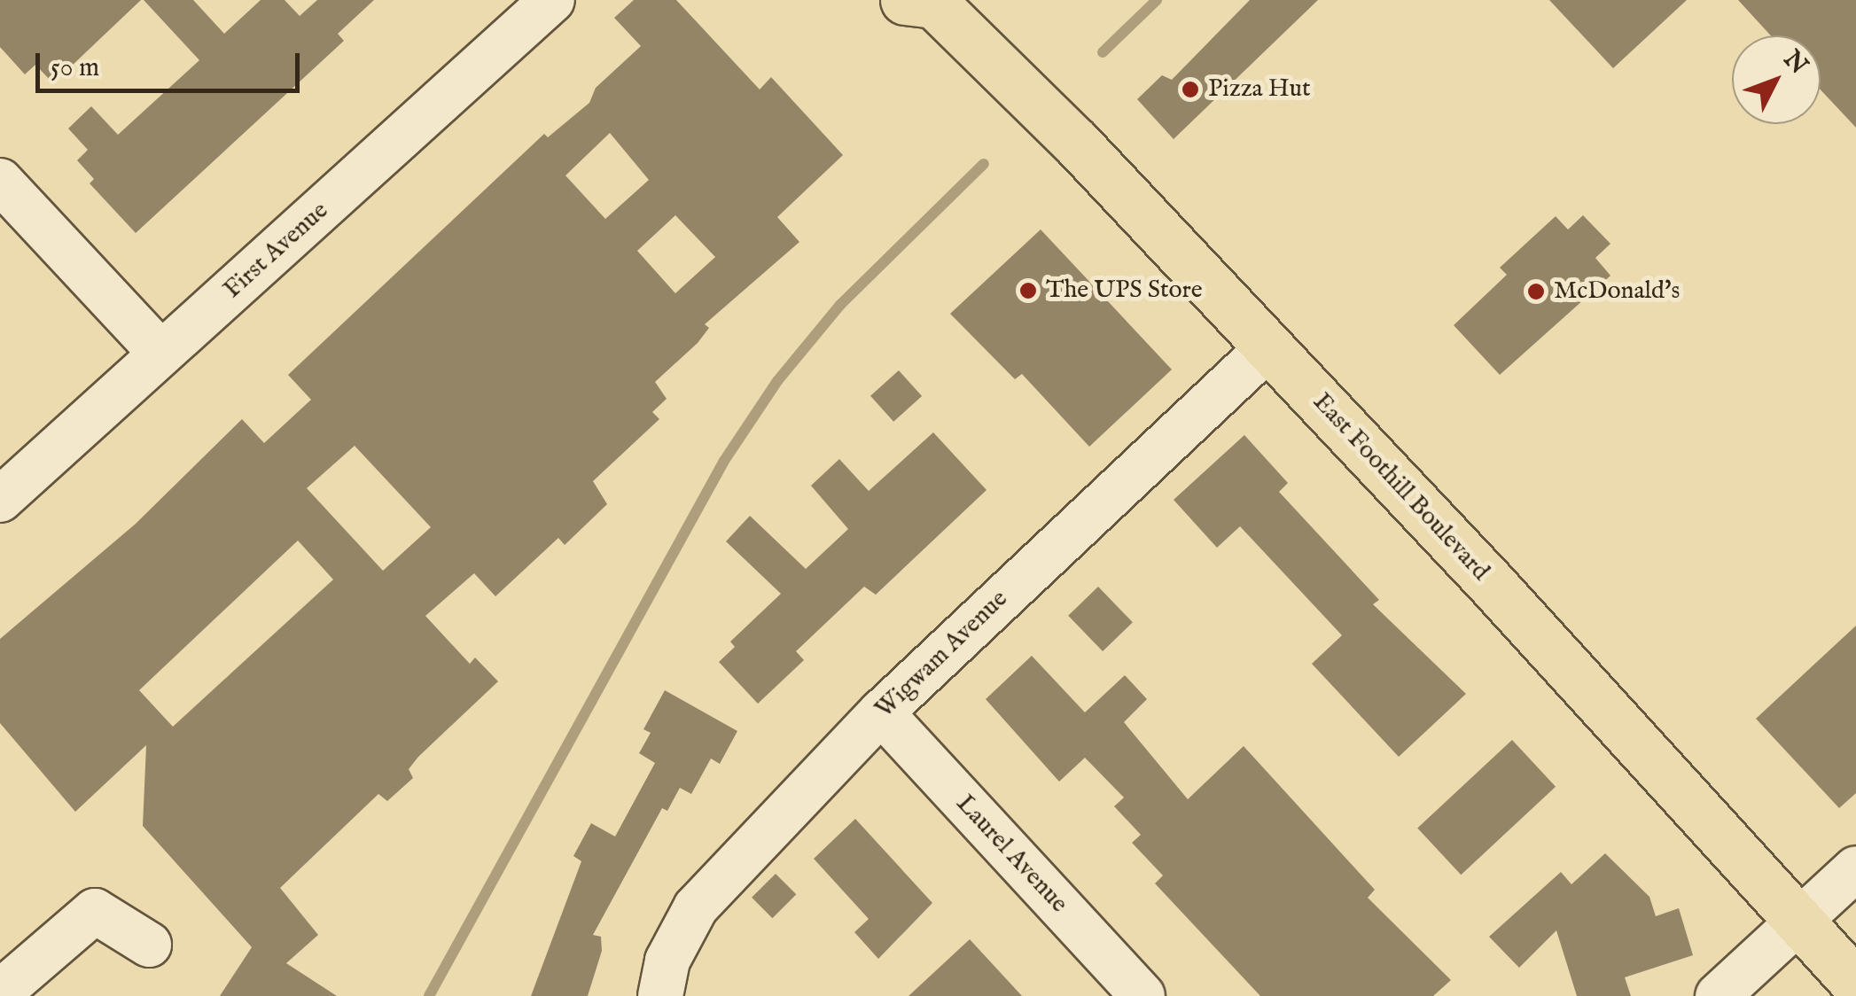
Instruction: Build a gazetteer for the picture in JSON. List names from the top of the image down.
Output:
{
  "streets": {
    "main road": ["East Foothill Boulevard"],
    "street": ["First Avenue", "Wigwam Avenue", "Laurel Avenue"]
  },
  "crossings": [
    ["East Foothill Boulevard", "Wigwam Avenue"],
    ["Wigwam Avenue", "Laurel Avenue"]
  ],
  "places": ["Pizza Hut", "The UPS Store", "McDonald's"],
  "scale_bar": "50 m",
  "north": "top right"
}
